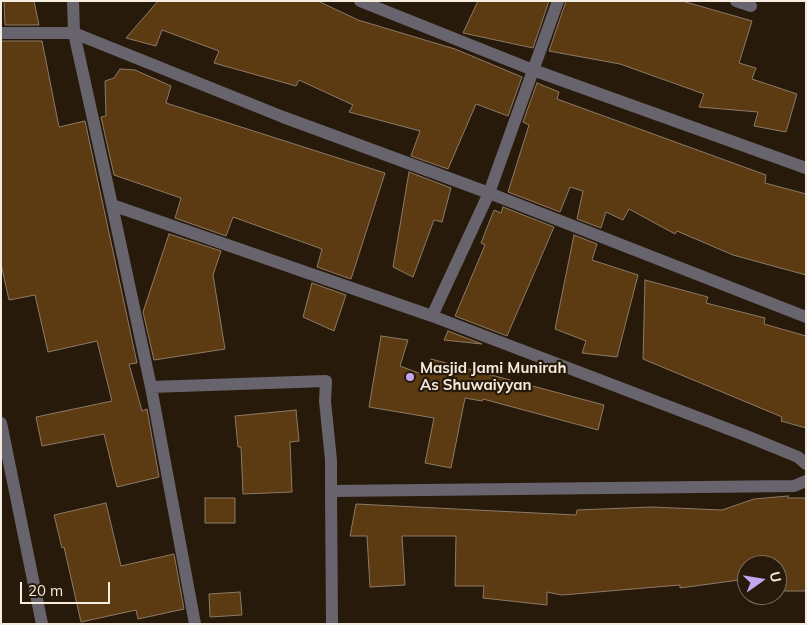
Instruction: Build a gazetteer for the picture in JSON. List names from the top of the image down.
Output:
{
  "places": ["Masjid Jami Munirah As Shuwaiyyan"],
  "scale_bar": "20 m",
  "north": "right"
}
